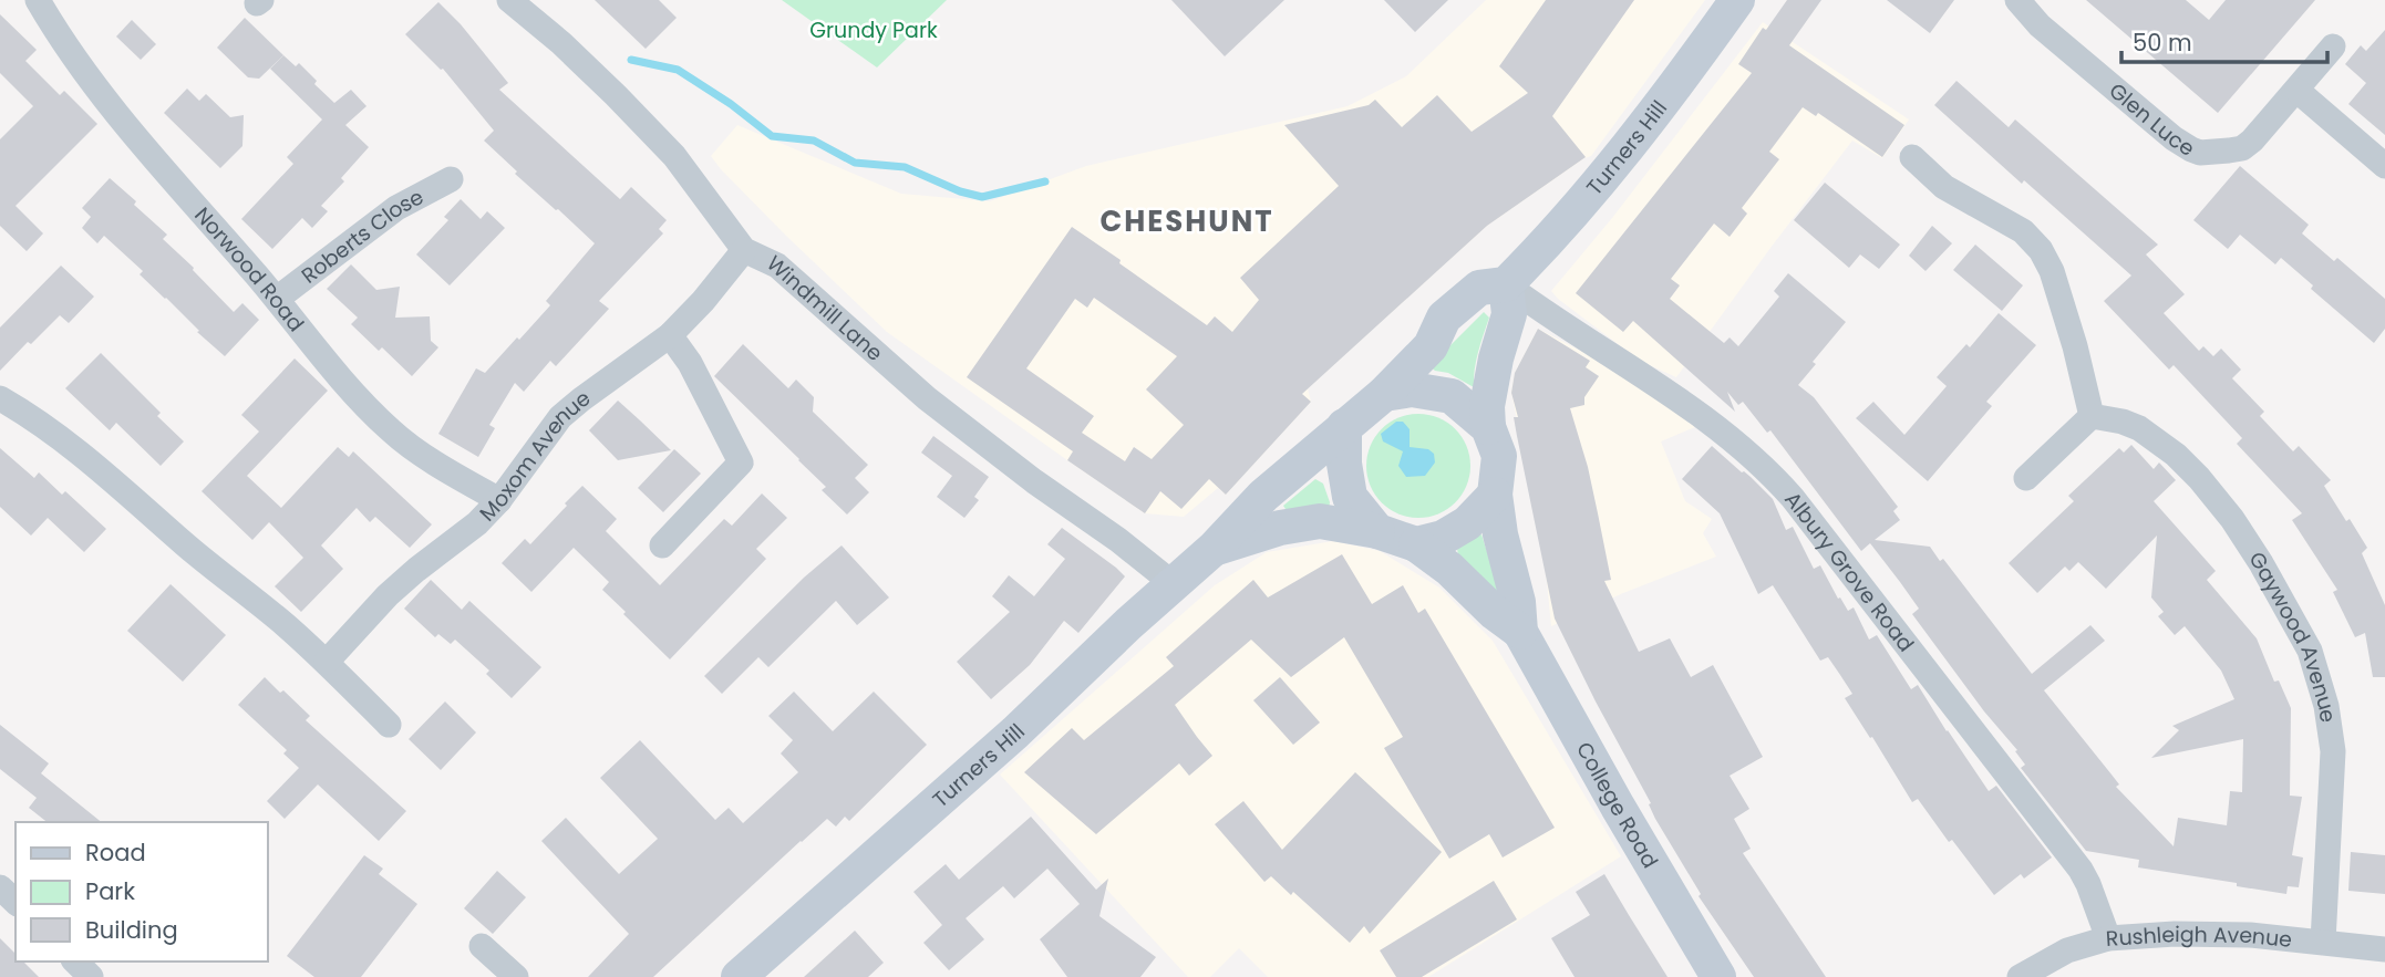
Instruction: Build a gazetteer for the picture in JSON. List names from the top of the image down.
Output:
{
  "streets": {
    "main road": ["Turners Hill", "College Road"],
    "street": [
      "Glen Luce",
      "Roberts Close",
      "Norwood Road",
      "Windmill Lane",
      "Moxom Avenue",
      "Albury Grove Road",
      "Gaywood Avenue",
      "Rushleigh Avenue"
    ]
  },
  "crossings": [
    ["Turners Hill", "Windmill Lane"],
    ["Turners Hill", "Albury Grove Road"],
    ["Turners Hill", "College Road"],
    ["Roberts Close", "Norwood Road"],
    ["Norwood Road", "Moxom Avenue"],
    ["Windmill Lane", "Moxom Avenue"],
    ["Albury Grove Road", "Rushleigh Avenue"],
    ["Gaywood Avenue", "Rushleigh Avenue"]
  ],
  "districts": ["CHESHUNT"],
  "parks": ["Grundy Park"],
  "legend": ["Road", "Park", "Building"],
  "scale_bar": "50 m"
}
